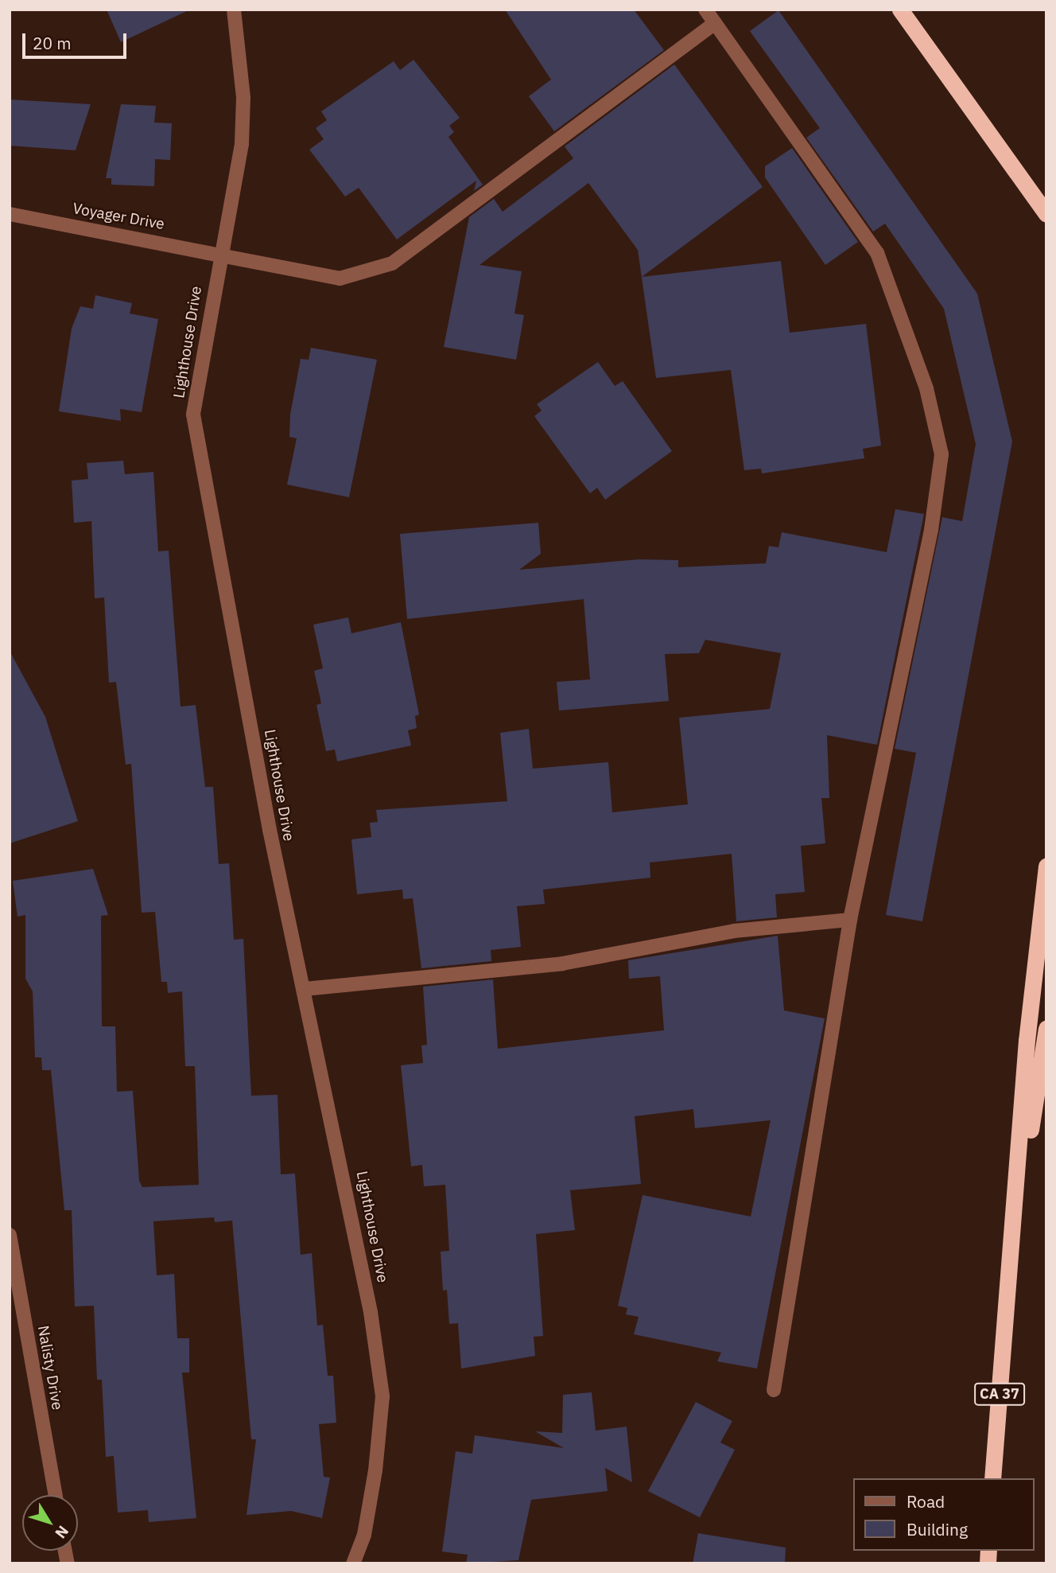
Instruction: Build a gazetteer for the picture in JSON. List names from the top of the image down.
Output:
{
  "streets": {
    "highway": ["CA 37"],
    "street": ["Voyager Drive", "Lighthouse Drive", "Nalisty Drive"]
  },
  "crossings": [
    ["Voyager Drive", "Lighthouse Drive"]
  ],
  "legend": ["Road", "Building"],
  "scale_bar": "20 m",
  "north": "bottom right"
}
